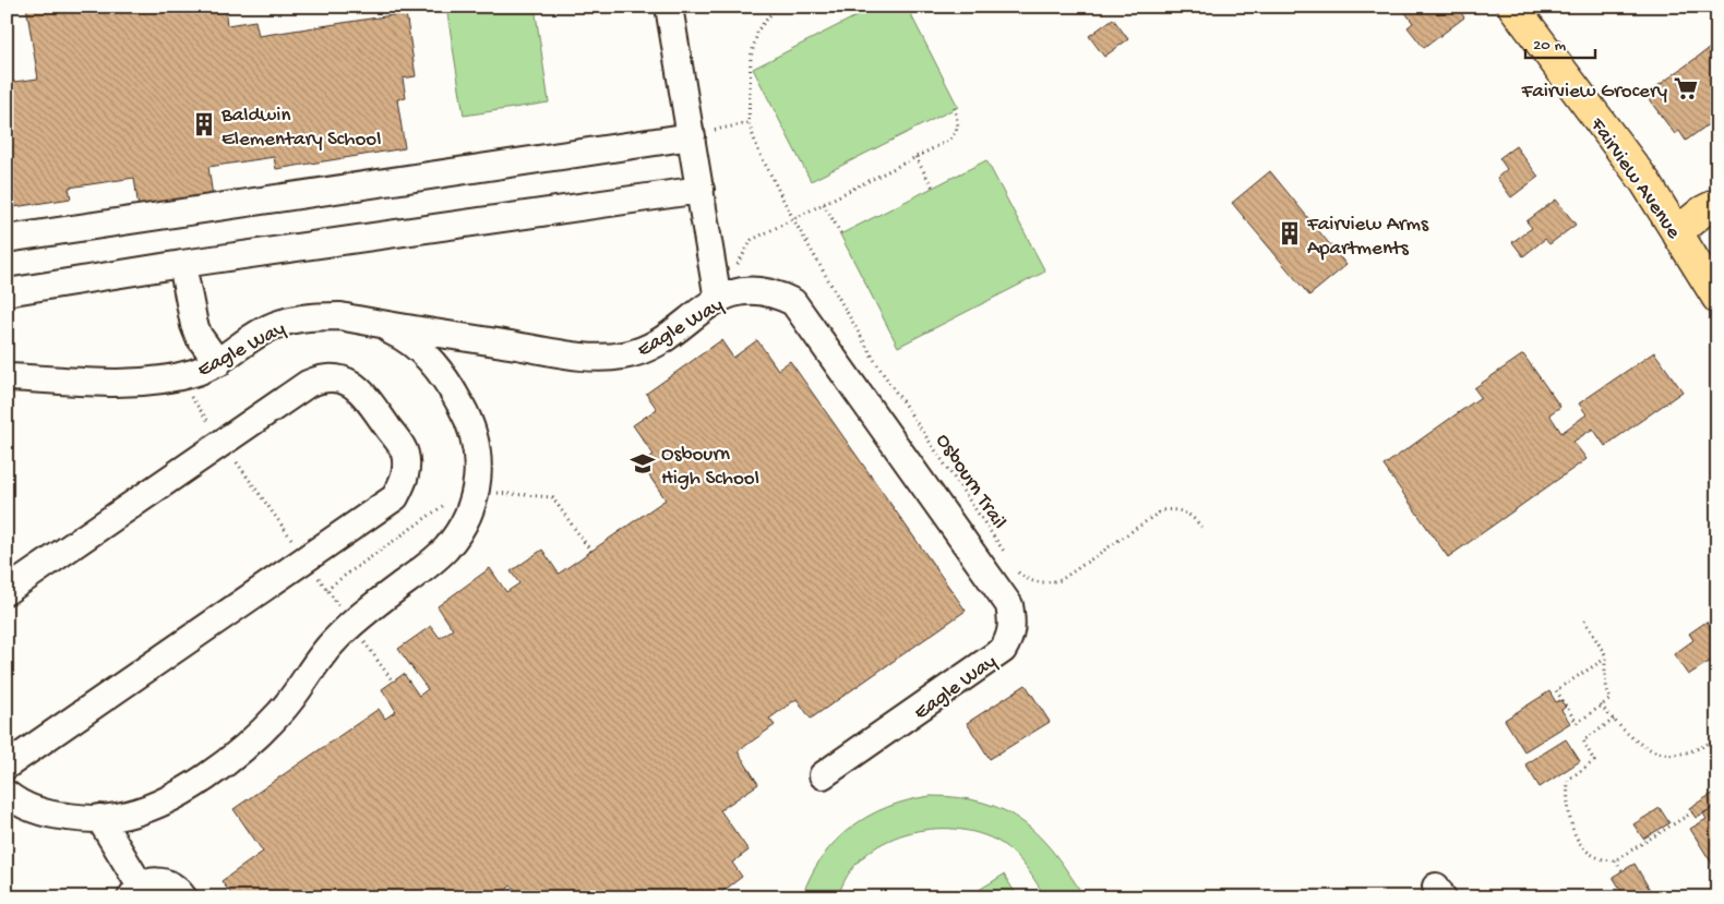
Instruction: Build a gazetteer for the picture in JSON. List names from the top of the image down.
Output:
{
  "streets": {
    "main road": ["Fairview Avenue"],
    "lane": ["Eagle Way"],
    "path": ["Osbourn Trail"]
  },
  "places": {
    "supermarket": ["Fairview Grocery"],
    "building": ["Baldwin Elementary School", "Fairview Arms Apartments"],
    "school or university": ["Osbourn High School"]
  },
  "scale_bar": "20 m"
}
